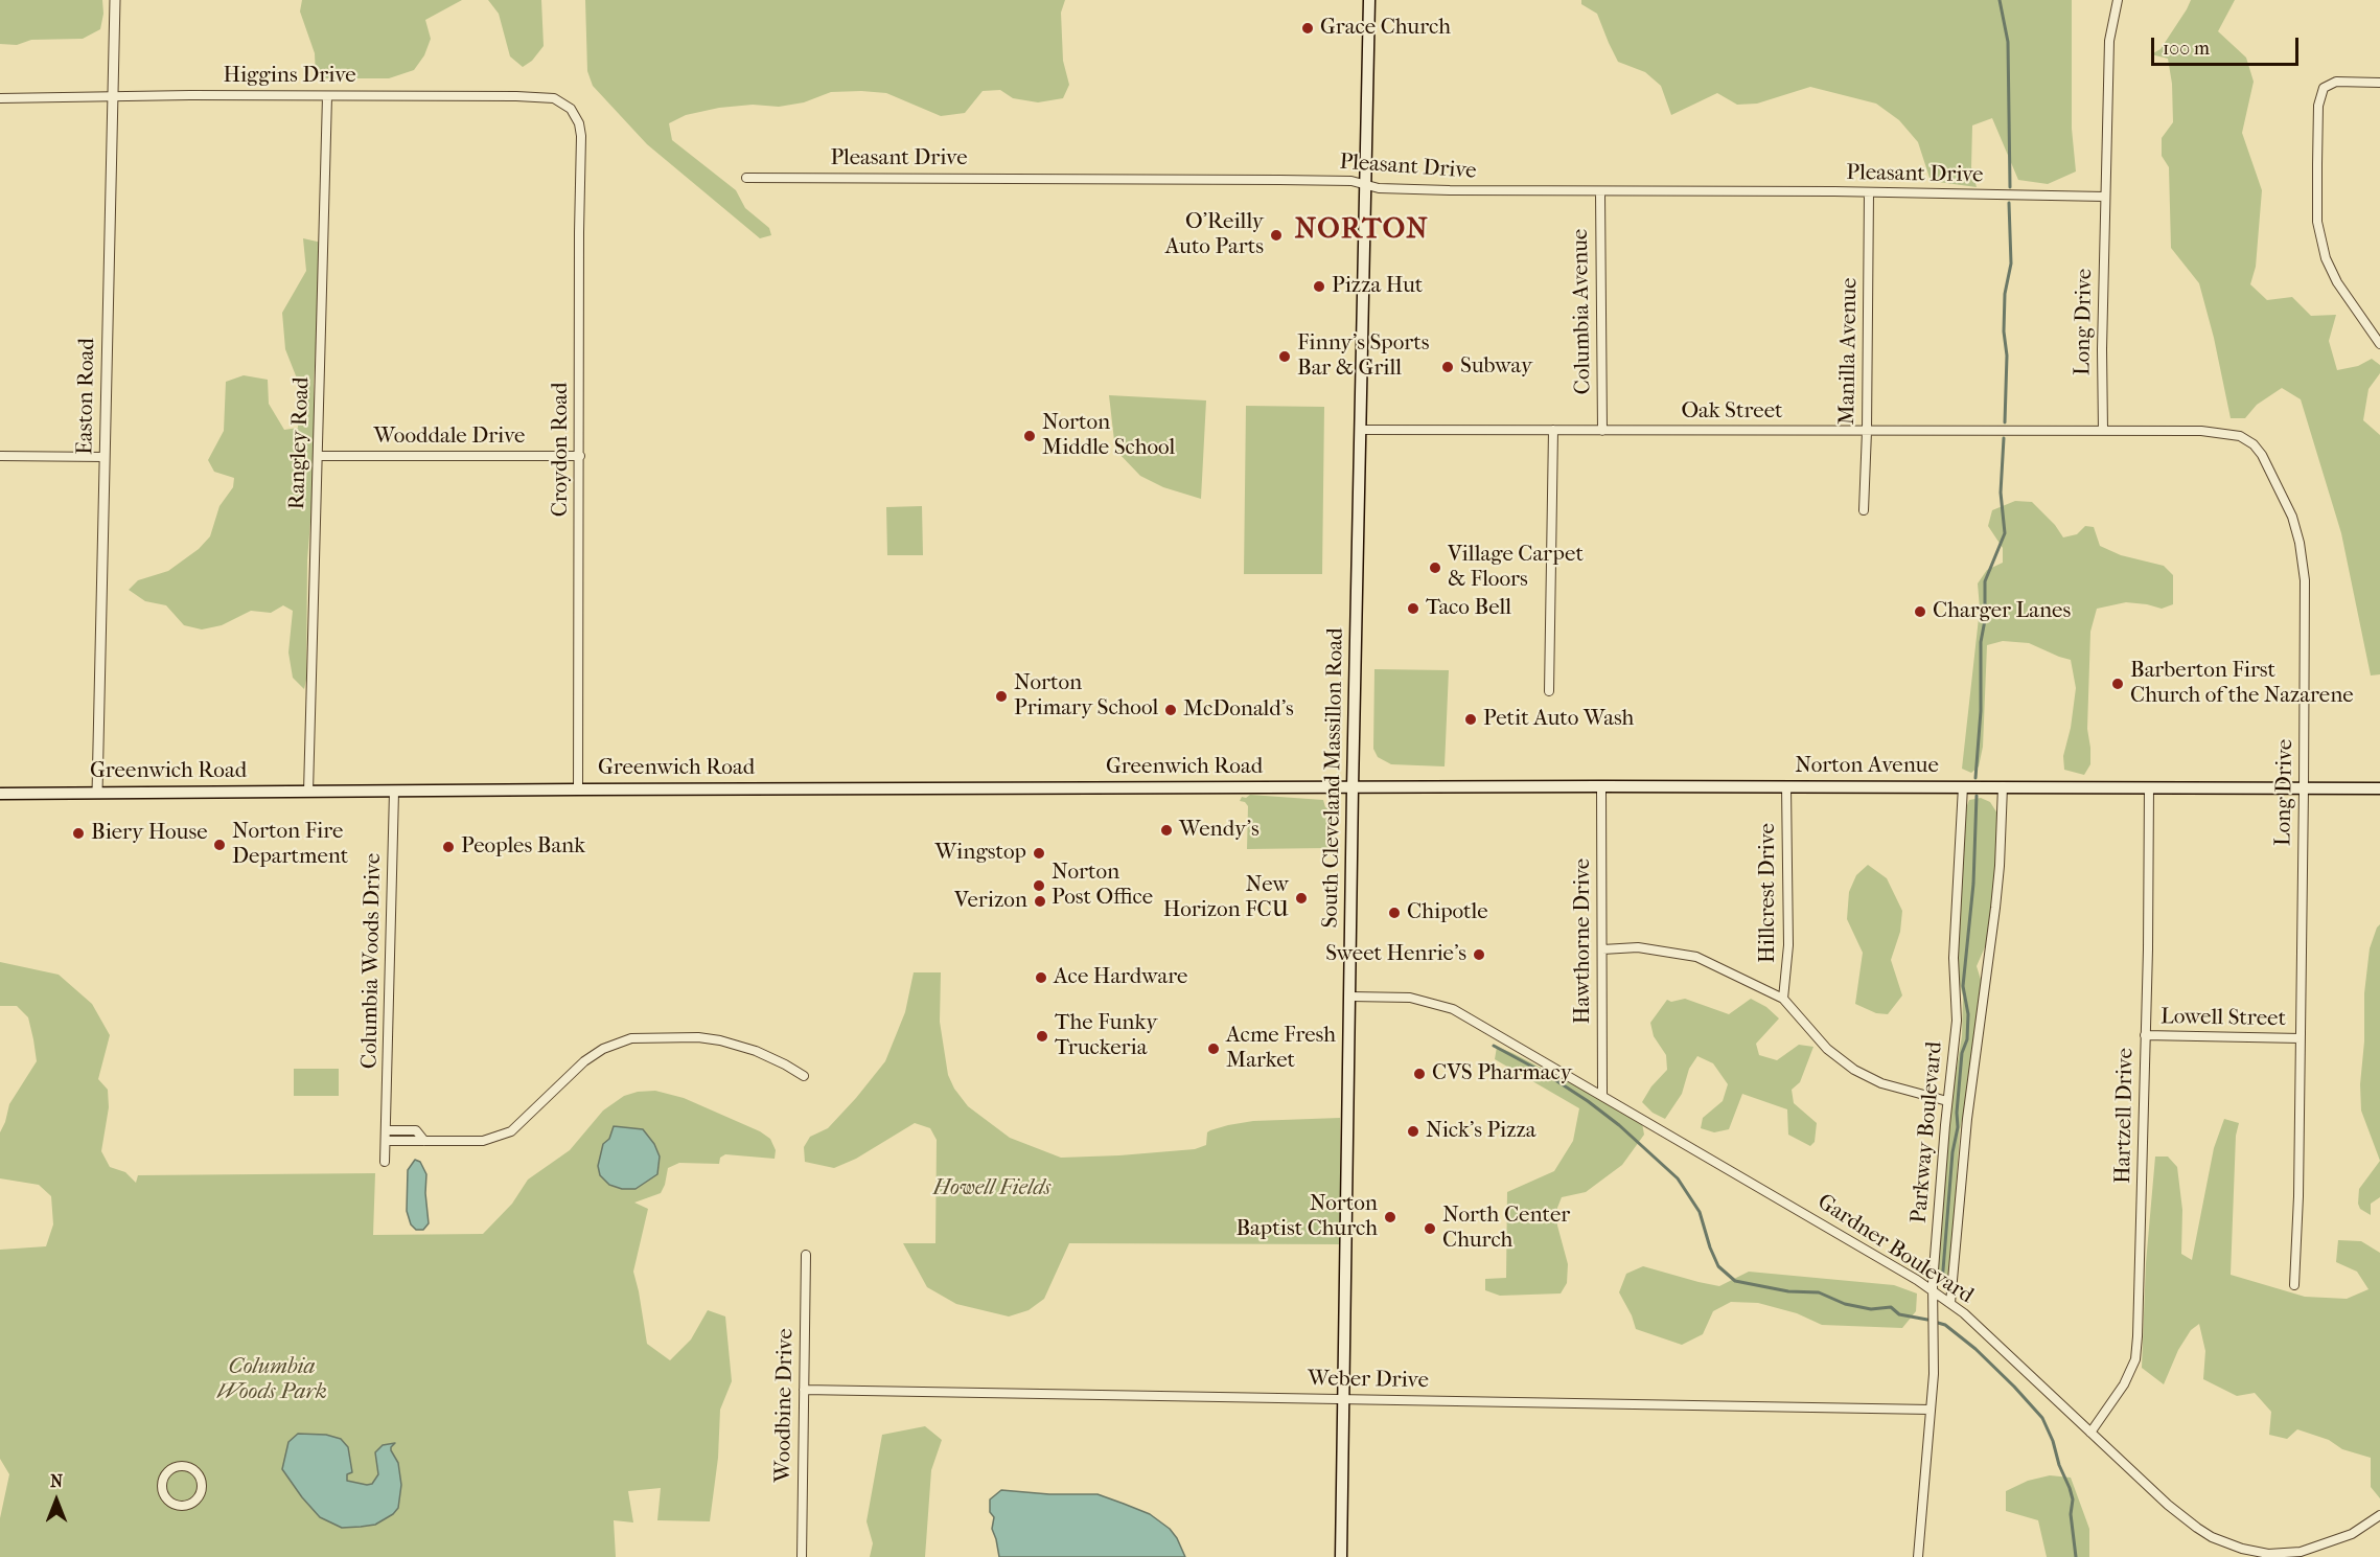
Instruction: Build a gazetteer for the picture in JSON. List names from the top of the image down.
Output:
{
  "streets": {
    "main road": ["Norton Avenue", "Greenwich Road", "South Cleveland Massillon Road"],
    "street": [
      "Higgins Drive",
      "Pleasant Drive",
      "Columbia Avenue",
      "Long Drive",
      "Manilla Avenue",
      "Easton Road",
      "Oak Street",
      "Wooddale Drive",
      "Rangley Road",
      "Croydon Road",
      "Hillcrest Drive",
      "Hawthorne Drive",
      "Columbia Woods Drive",
      "Lowell Street",
      "Hartzell Drive",
      "Parkway Boulevard",
      "Gardner Boulevard",
      "Weber Drive",
      "Woodbine Drive"
    ]
  },
  "crossings": [
    ["Higgins Drive", "Easton Road"],
    ["Higgins Drive", "Rangley Road"],
    ["Higgins Drive", "Croydon Road"],
    ["Pleasant Drive", "Columbia Avenue"],
    ["Pleasant Drive", "Long Drive"],
    ["Pleasant Drive", "Manilla Avenue"],
    ["Pleasant Drive", "South Cleveland Massillon Road"],
    ["Columbia Avenue", "Oak Street"],
    ["Long Drive", "Oak Street"],
    ["Long Drive", "Norton Avenue"],
    ["Long Drive", "Lowell Street"],
    ["Manilla Avenue", "Oak Street"],
    ["Easton Road", "Greenwich Road"],
    ["Oak Street", "South Cleveland Massillon Road"],
    ["Wooddale Drive", "Rangley Road"],
    ["Wooddale Drive", "Croydon Road"],
    ["Rangley Road", "Greenwich Road"],
    ["Croydon Road", "Greenwich Road"],
    ["Norton Avenue", "Greenwich Road"],
    ["Norton Avenue", "South Cleveland Massillon Road"],
    ["Norton Avenue", "Hillcrest Drive"],
    ["Norton Avenue", "Hawthorne Drive"],
    ["Norton Avenue", "Hartzell Drive"],
    ["Norton Avenue", "Parkway Boulevard"],
    ["Greenwich Road", "South Cleveland Massillon Road"],
    ["Greenwich Road", "Columbia Woods Drive"],
    ["South Cleveland Massillon Road", "Gardner Boulevard"],
    ["South Cleveland Massillon Road", "Weber Drive"],
    ["Hawthorne Drive", "Gardner Boulevard"],
    ["Lowell Street", "Hartzell Drive"],
    ["Hartzell Drive", "Gardner Boulevard"],
    ["Parkway Boulevard", "Gardner Boulevard"],
    ["Parkway Boulevard", "Weber Drive"],
    ["Weber Drive", "Woodbine Drive"]
  ],
  "districts": ["NORTON"],
  "parks": ["Howell Fields", "Columbia Woods Park"],
  "places": [
    "Grace Church",
    "O'Reilly Auto Parts",
    "Pizza Hut",
    "Finny's Sports Bar & Grill",
    "Subway",
    "Norton Middle School",
    "Village Carpet & Floors",
    "Taco Bell",
    "Charger Lanes",
    "Barberton First Church of the Nazarene",
    "Norton Primary School",
    "McDonald's",
    "Petit Auto Wash",
    "Wendy's",
    "Biery House",
    "Norton Fire Department",
    "Peoples Bank",
    "Wingstop",
    "Norton Post Office",
    "New Horizon FCU",
    "Verizon",
    "Chipotle",
    "Sweet Henrie's",
    "Ace Hardware",
    "The Funky Truckeria",
    "Acme Fresh Market",
    "CVS Pharmacy",
    "Nick's Pizza",
    "Norton Baptist Church",
    "North Center Church"
  ],
  "scale_bar": "100 m",
  "north": "top"
}
